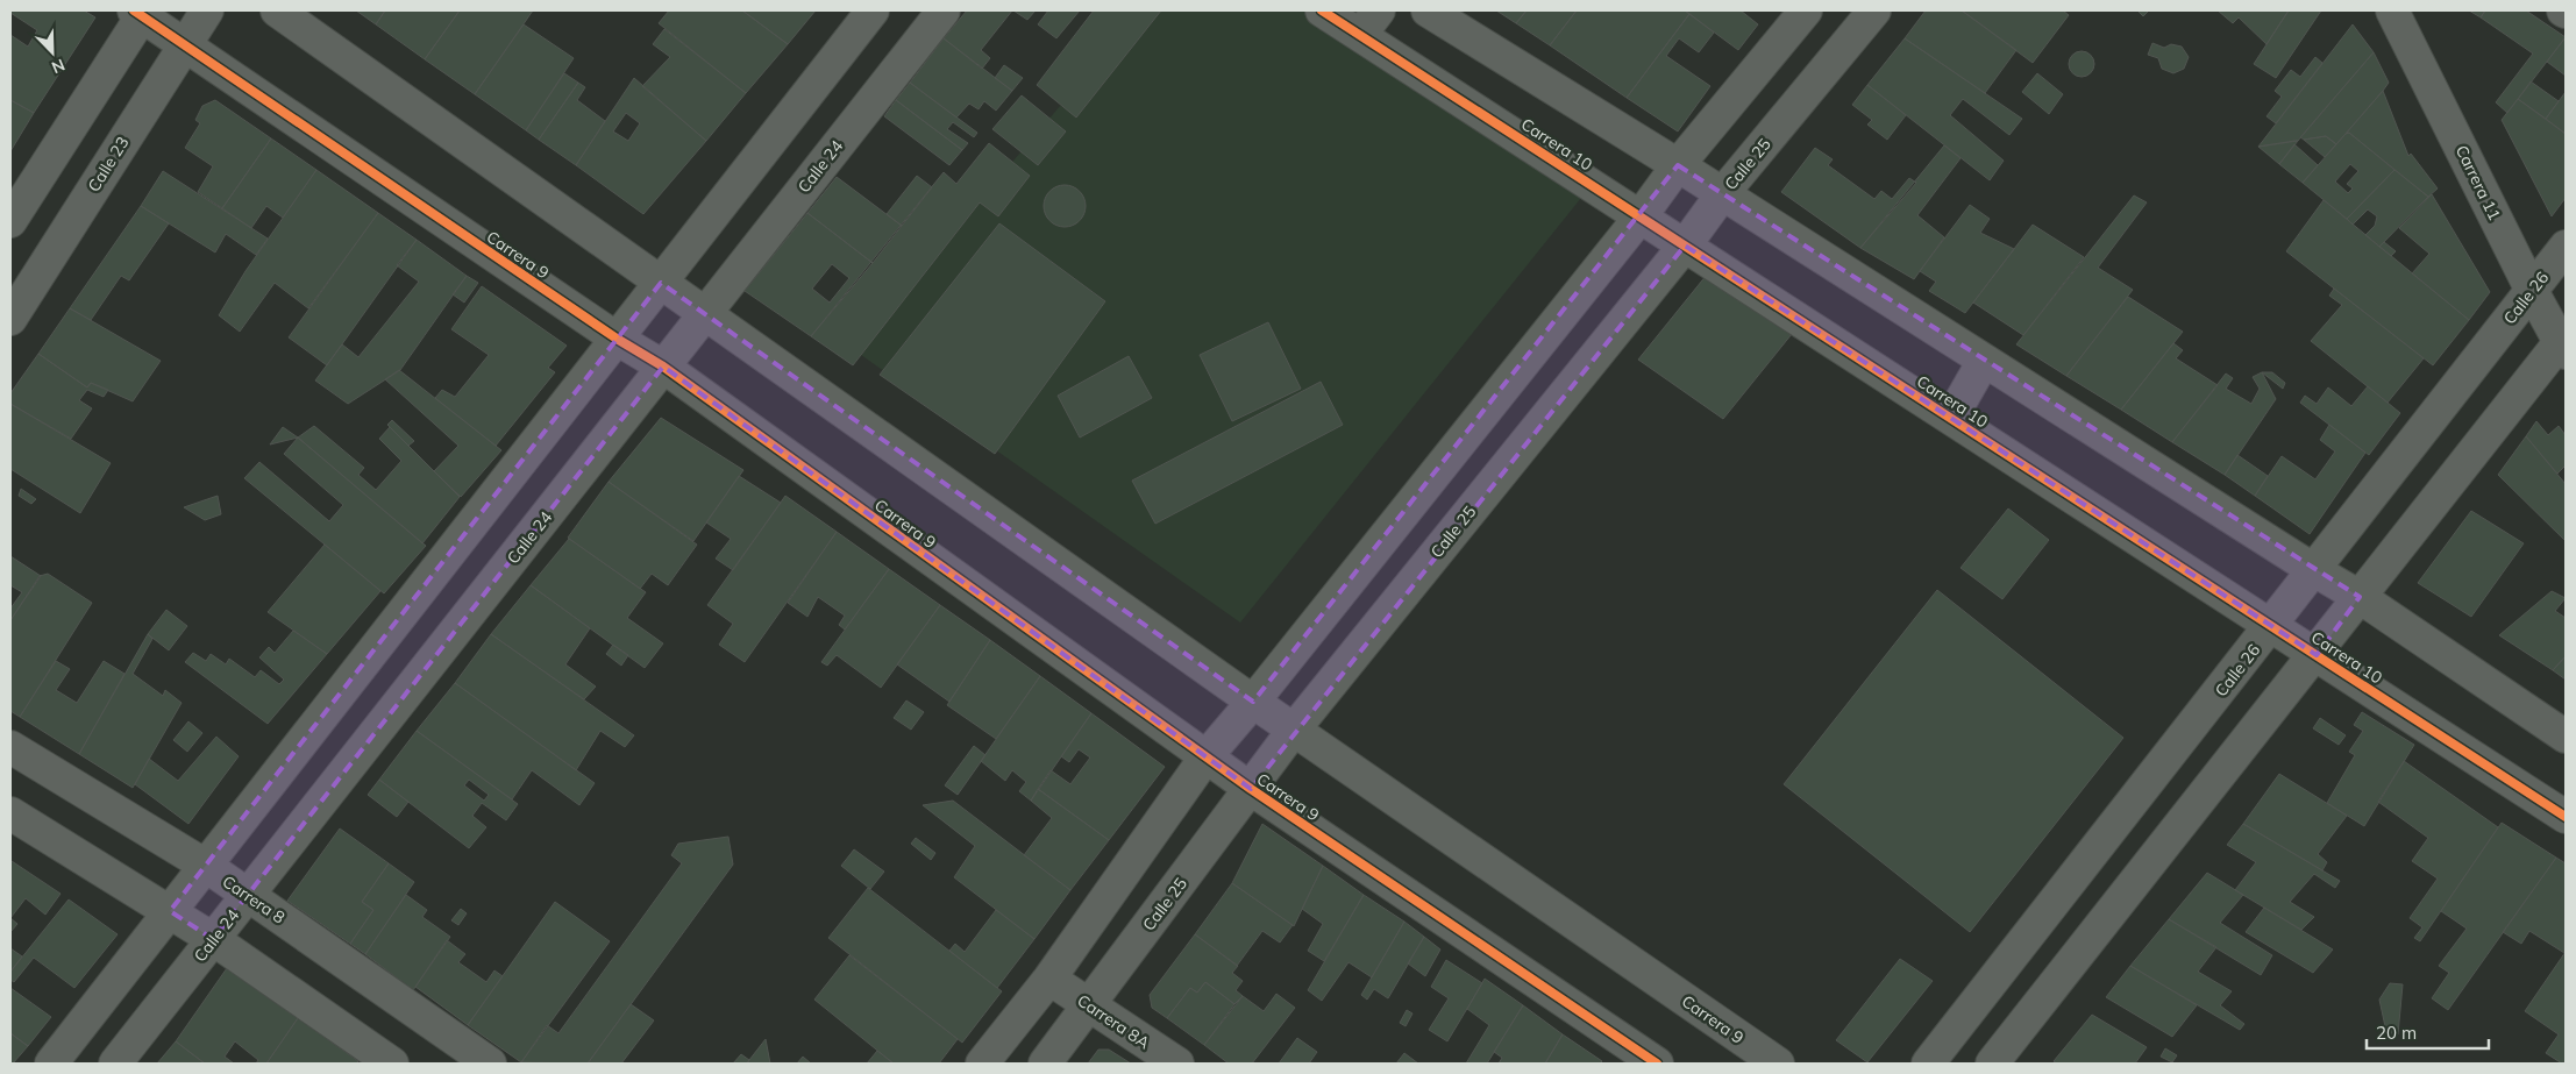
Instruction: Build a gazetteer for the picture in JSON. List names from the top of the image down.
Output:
{
  "streets": {
    "street": [
      "Carrera 10",
      "Calle 23",
      "Calle 25",
      "Calle 24",
      "Carrera 11",
      "Carrera 9",
      "Calle 26",
      "Carrera 8",
      "Carrera 8A"
    ]
  },
  "crossings": [
    ["Carrera 10", "Calle 25"],
    ["Carrera 10", "Calle 26"],
    ["Calle 23", "Carrera 9"],
    ["Calle 25", "Carrera 9"],
    ["Calle 25", "Carrera 8A"],
    ["Calle 24", "Carrera 9"],
    ["Calle 24", "Carrera 8"],
    ["Carrera 11", "Calle 26"]
  ],
  "scale_bar": "20 m",
  "north": "bottom right"
}
